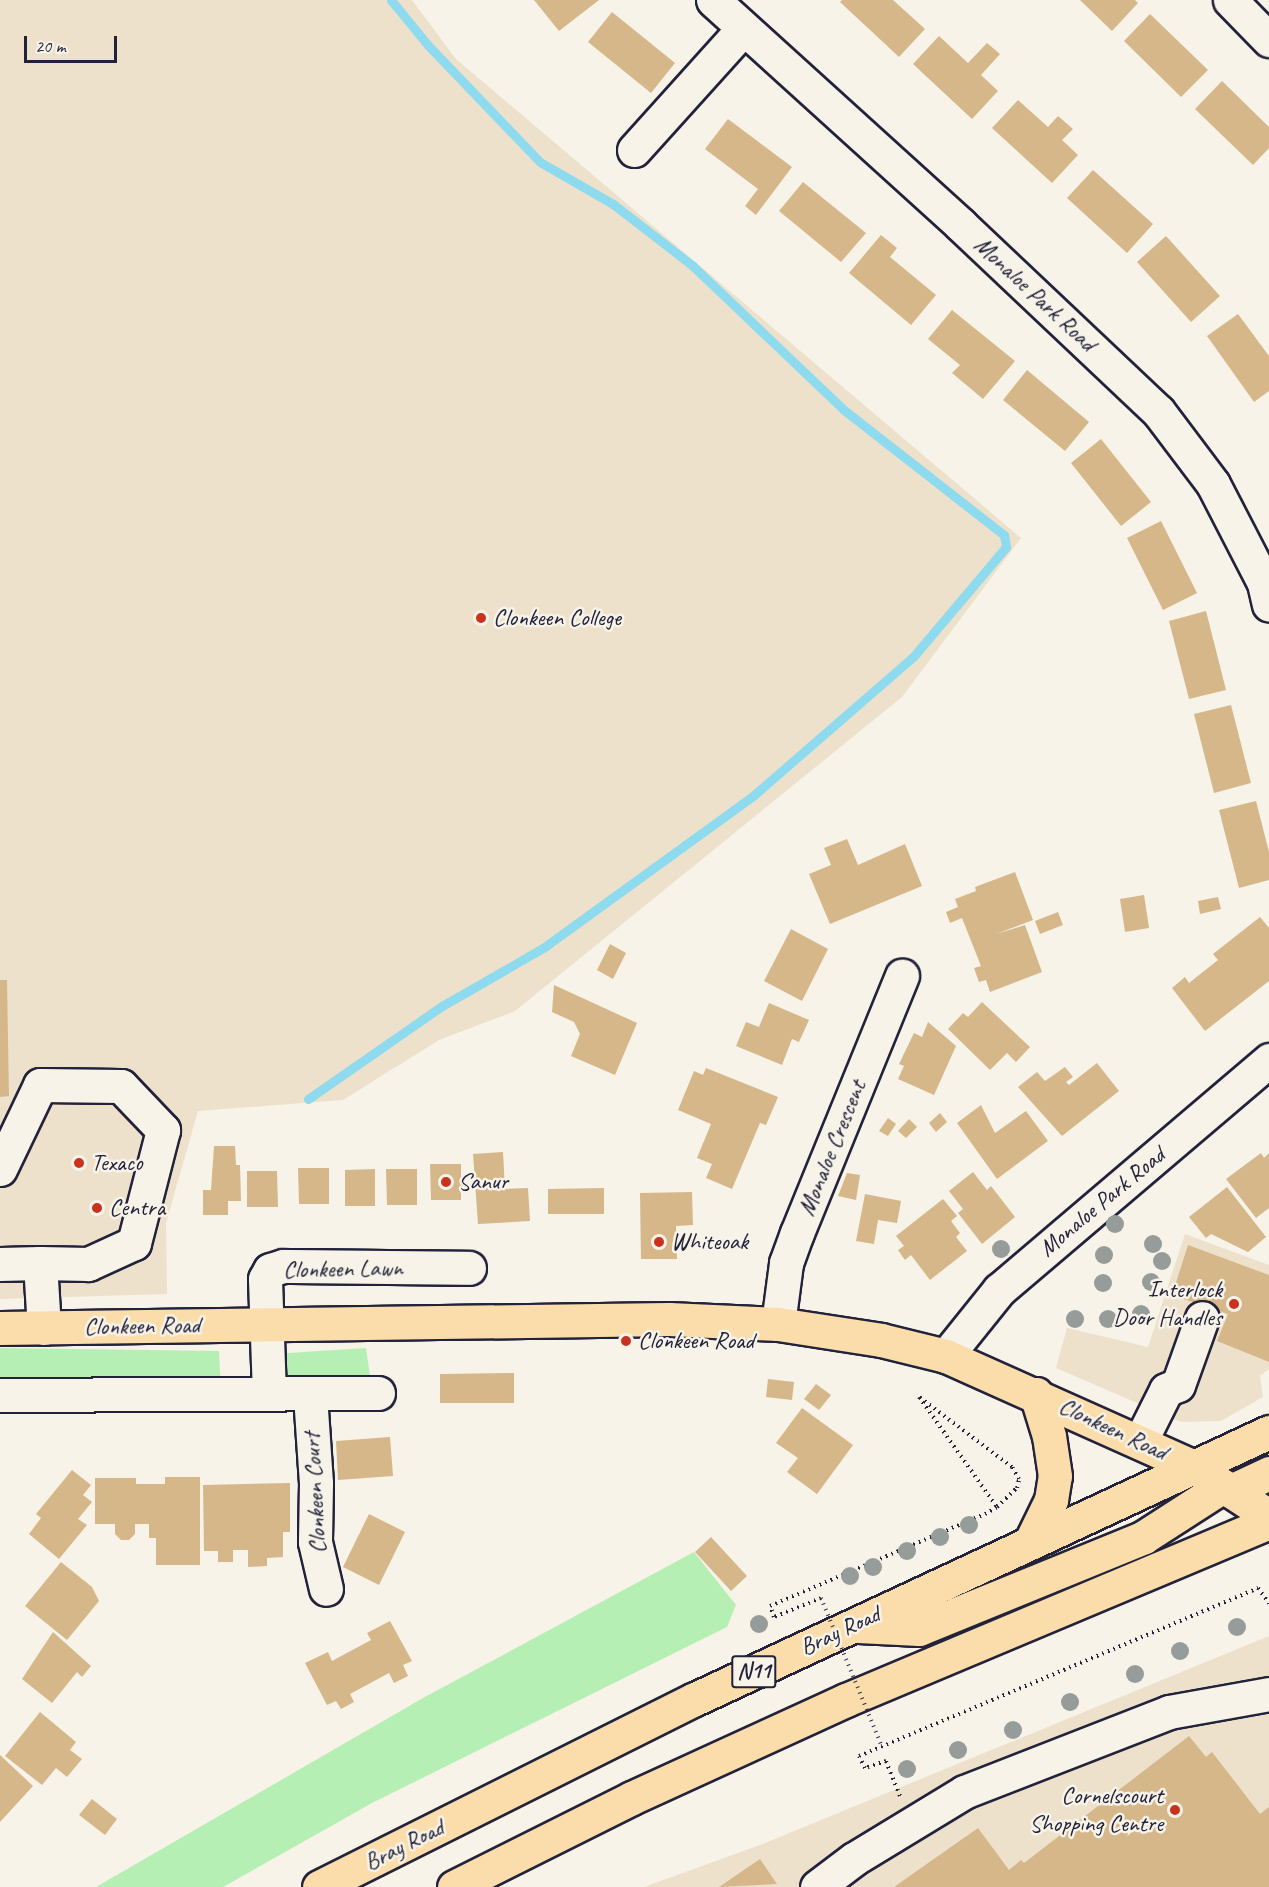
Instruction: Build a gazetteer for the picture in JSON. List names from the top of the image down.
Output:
{
  "streets": {
    "main road": ["Clonkeen Road", "Bray Road", "N11"],
    "street": [
      "Monaloe Park Road",
      "Monaloe Crescent",
      "Clonkeen Lawn",
      "Clonkeen Court"
    ]
  },
  "crossings": [
    ["Monaloe Park Road", "Clonkeen Road"],
    ["Monaloe Crescent", "Clonkeen Road"],
    ["Clonkeen Lawn", "Clonkeen Road"],
    ["Clonkeen Road", "Bray Road"],
    ["Clonkeen Road", "N11"],
    ["Bray Road", "N11"]
  ],
  "places": [
    "Clonkeen College",
    "Texaco",
    "Sanur",
    "Centra",
    "Whiteoak",
    "Interlock Door Handles",
    "Clonkeen Road",
    "Cornelscourt Shopping Centre"
  ],
  "scale_bar": "20 m"
}
